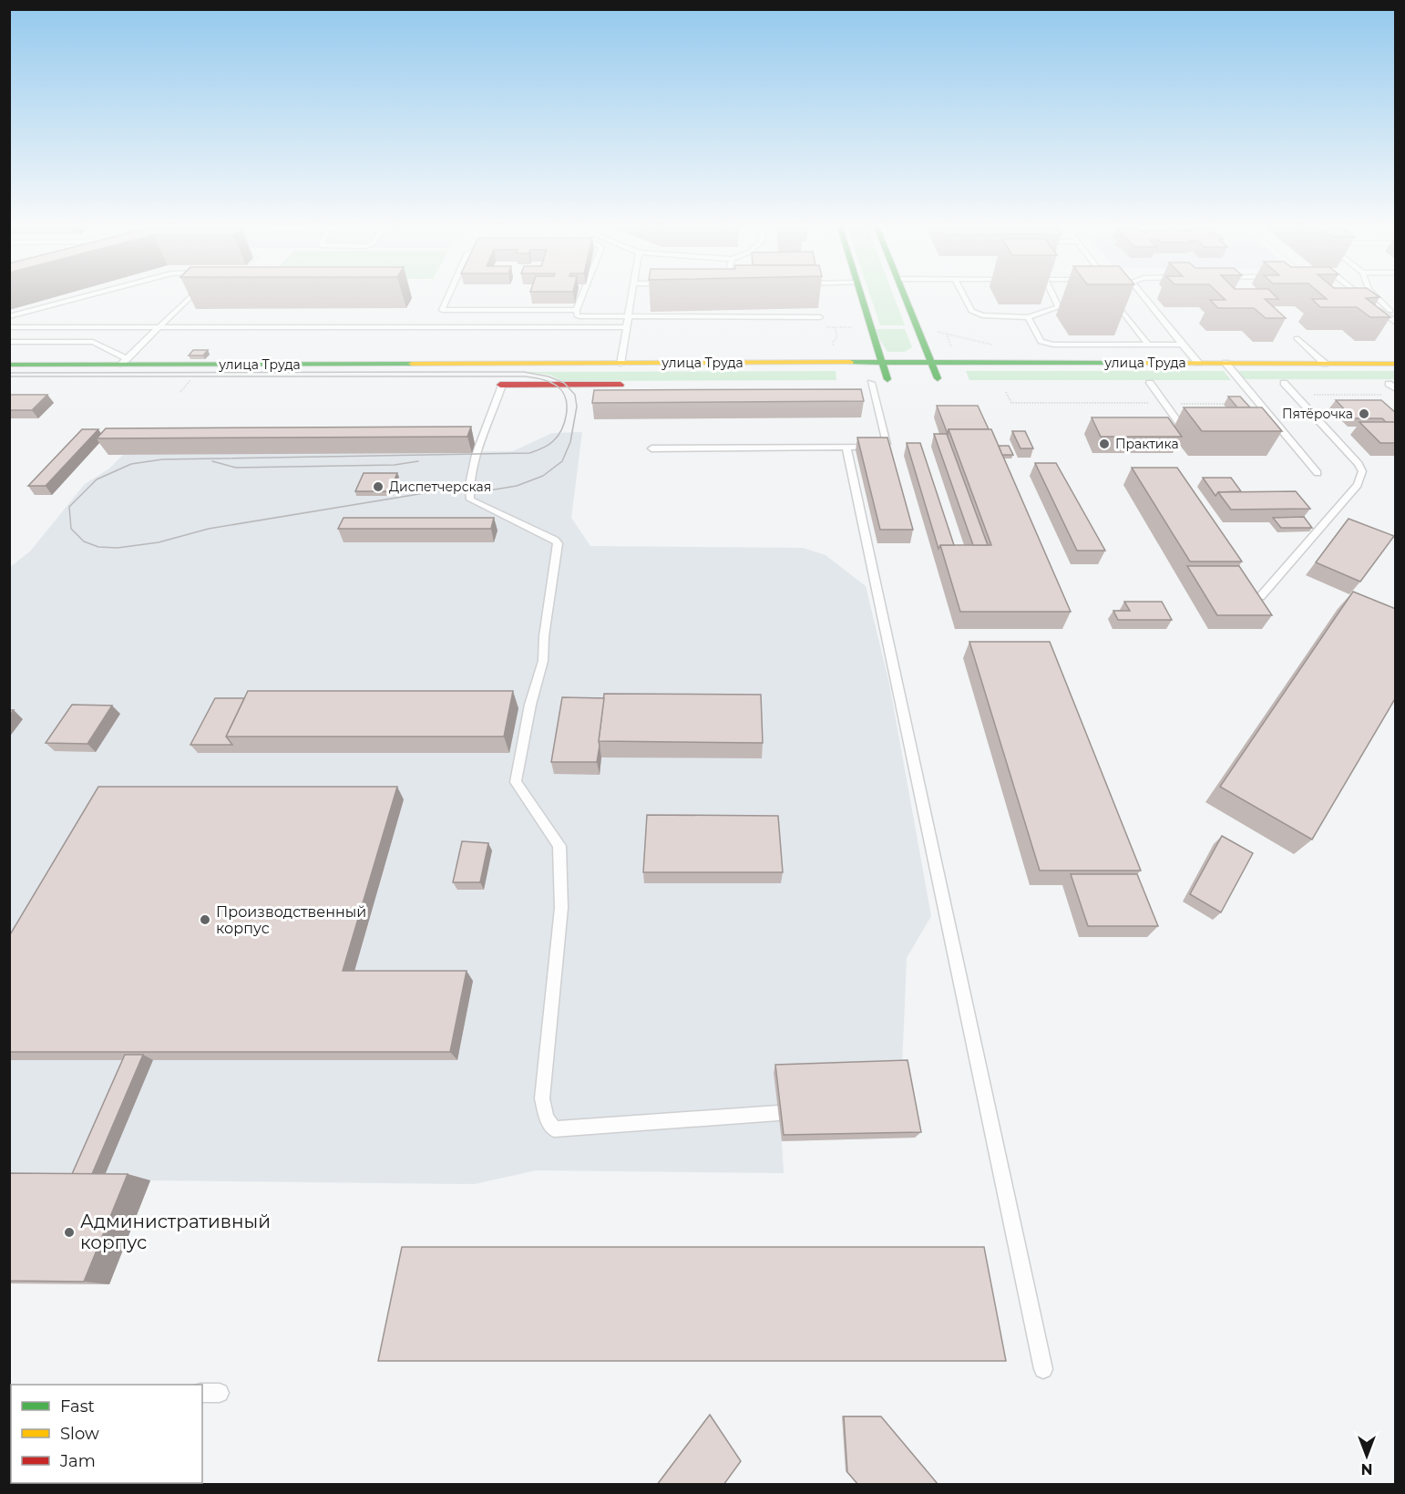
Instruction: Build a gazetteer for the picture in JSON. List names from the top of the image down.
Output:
{
  "streets": {
    "main road": ["улица Труда"]
  },
  "places": [
    "Пятёрочка",
    "Практика",
    "Диспетчерская",
    "Производственный корпус",
    "Административный корпус"
  ],
  "legend": ["Fast", "Slow", "Jam"],
  "north": "bottom"
}
